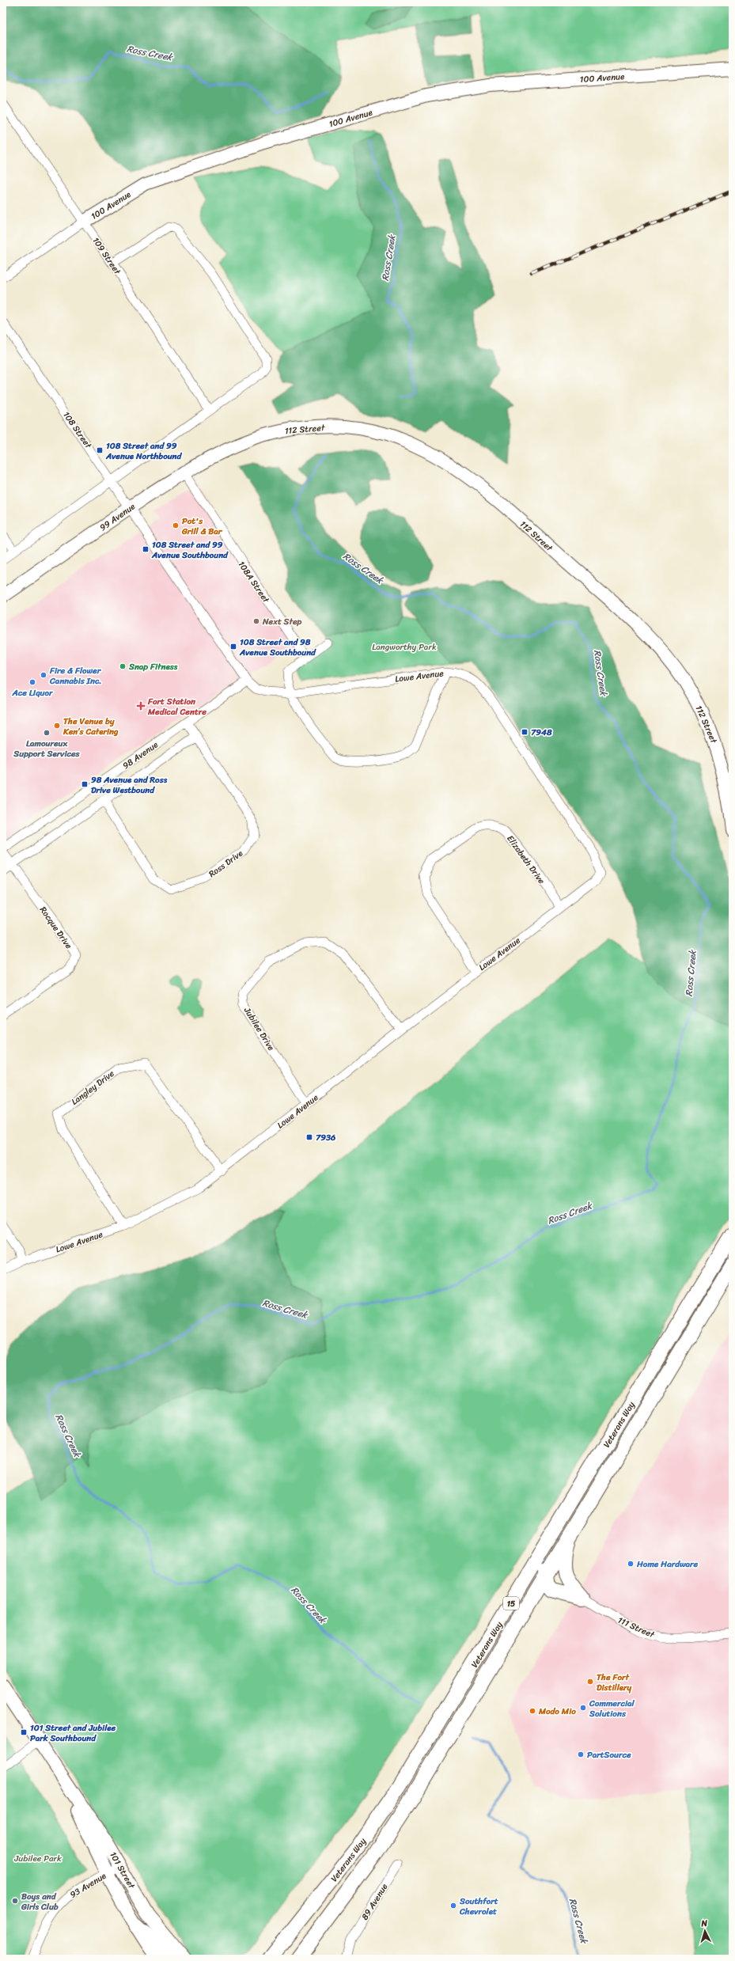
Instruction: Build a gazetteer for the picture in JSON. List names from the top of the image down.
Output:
{
  "streets": {
    "main road": ["Veterans Way", "15"],
    "street": [
      "100 Avenue",
      "109 Street",
      "112 Street",
      "108 Street",
      "99 Avenue",
      "108A Street",
      "Lowe Avenue",
      "98 Avenue",
      "Elizabeth Drive",
      "Ross Drive",
      "Rocque Drive",
      "Jubilee Drive",
      "Langley Drive",
      "111 Street",
      "101 Street",
      "93 Avenue",
      "89 Avenue"
    ]
  },
  "crossings": [
    ["100 Avenue", "109 Street"],
    ["112 Street", "99 Avenue"],
    ["108 Street", "99 Avenue"],
    ["108 Street", "Lowe Avenue"],
    ["108 Street", "98 Avenue"],
    ["99 Avenue", "108A Street"],
    ["Lowe Avenue", "98 Avenue"],
    ["Lowe Avenue", "Elizabeth Drive"],
    ["Lowe Avenue", "Jubilee Drive"],
    ["Lowe Avenue", "Langley Drive"],
    ["98 Avenue", "Ross Drive"],
    ["101 Street", "93 Avenue"]
  ],
  "water": ["Ross Creek"],
  "parks": ["Langworthy Park", "Jubilee Park"],
  "places": {
    "transit": [
      "108 Street and 99 Avenue Northbound",
      "108 Street and 99 Avenue Southbound",
      "108 Street and 98 Avenue Southbound",
      "7948",
      "98 Avenue and Ross Drive Westbound",
      "7936",
      "101 Street and Jubilee Park Southbound"
    ],
    "other": [
      "Pot's Grill & Bar",
      "Next Step",
      "Snap Fitness",
      "Fire & Flower Cannabis Inc.",
      "Ace LIquor",
      "The Venue by Ken’s Catering",
      "Lamoureux Support Services",
      "Home Hardware",
      "The Fort Distillery",
      "Commercial Solutions",
      "Modo Mio",
      "PartSource",
      "Boys and Girls Club",
      "Southfort Chevrolet"
    ],
    "health": ["Fort Station Medical Centre"]
  },
  "north": "top"
}
